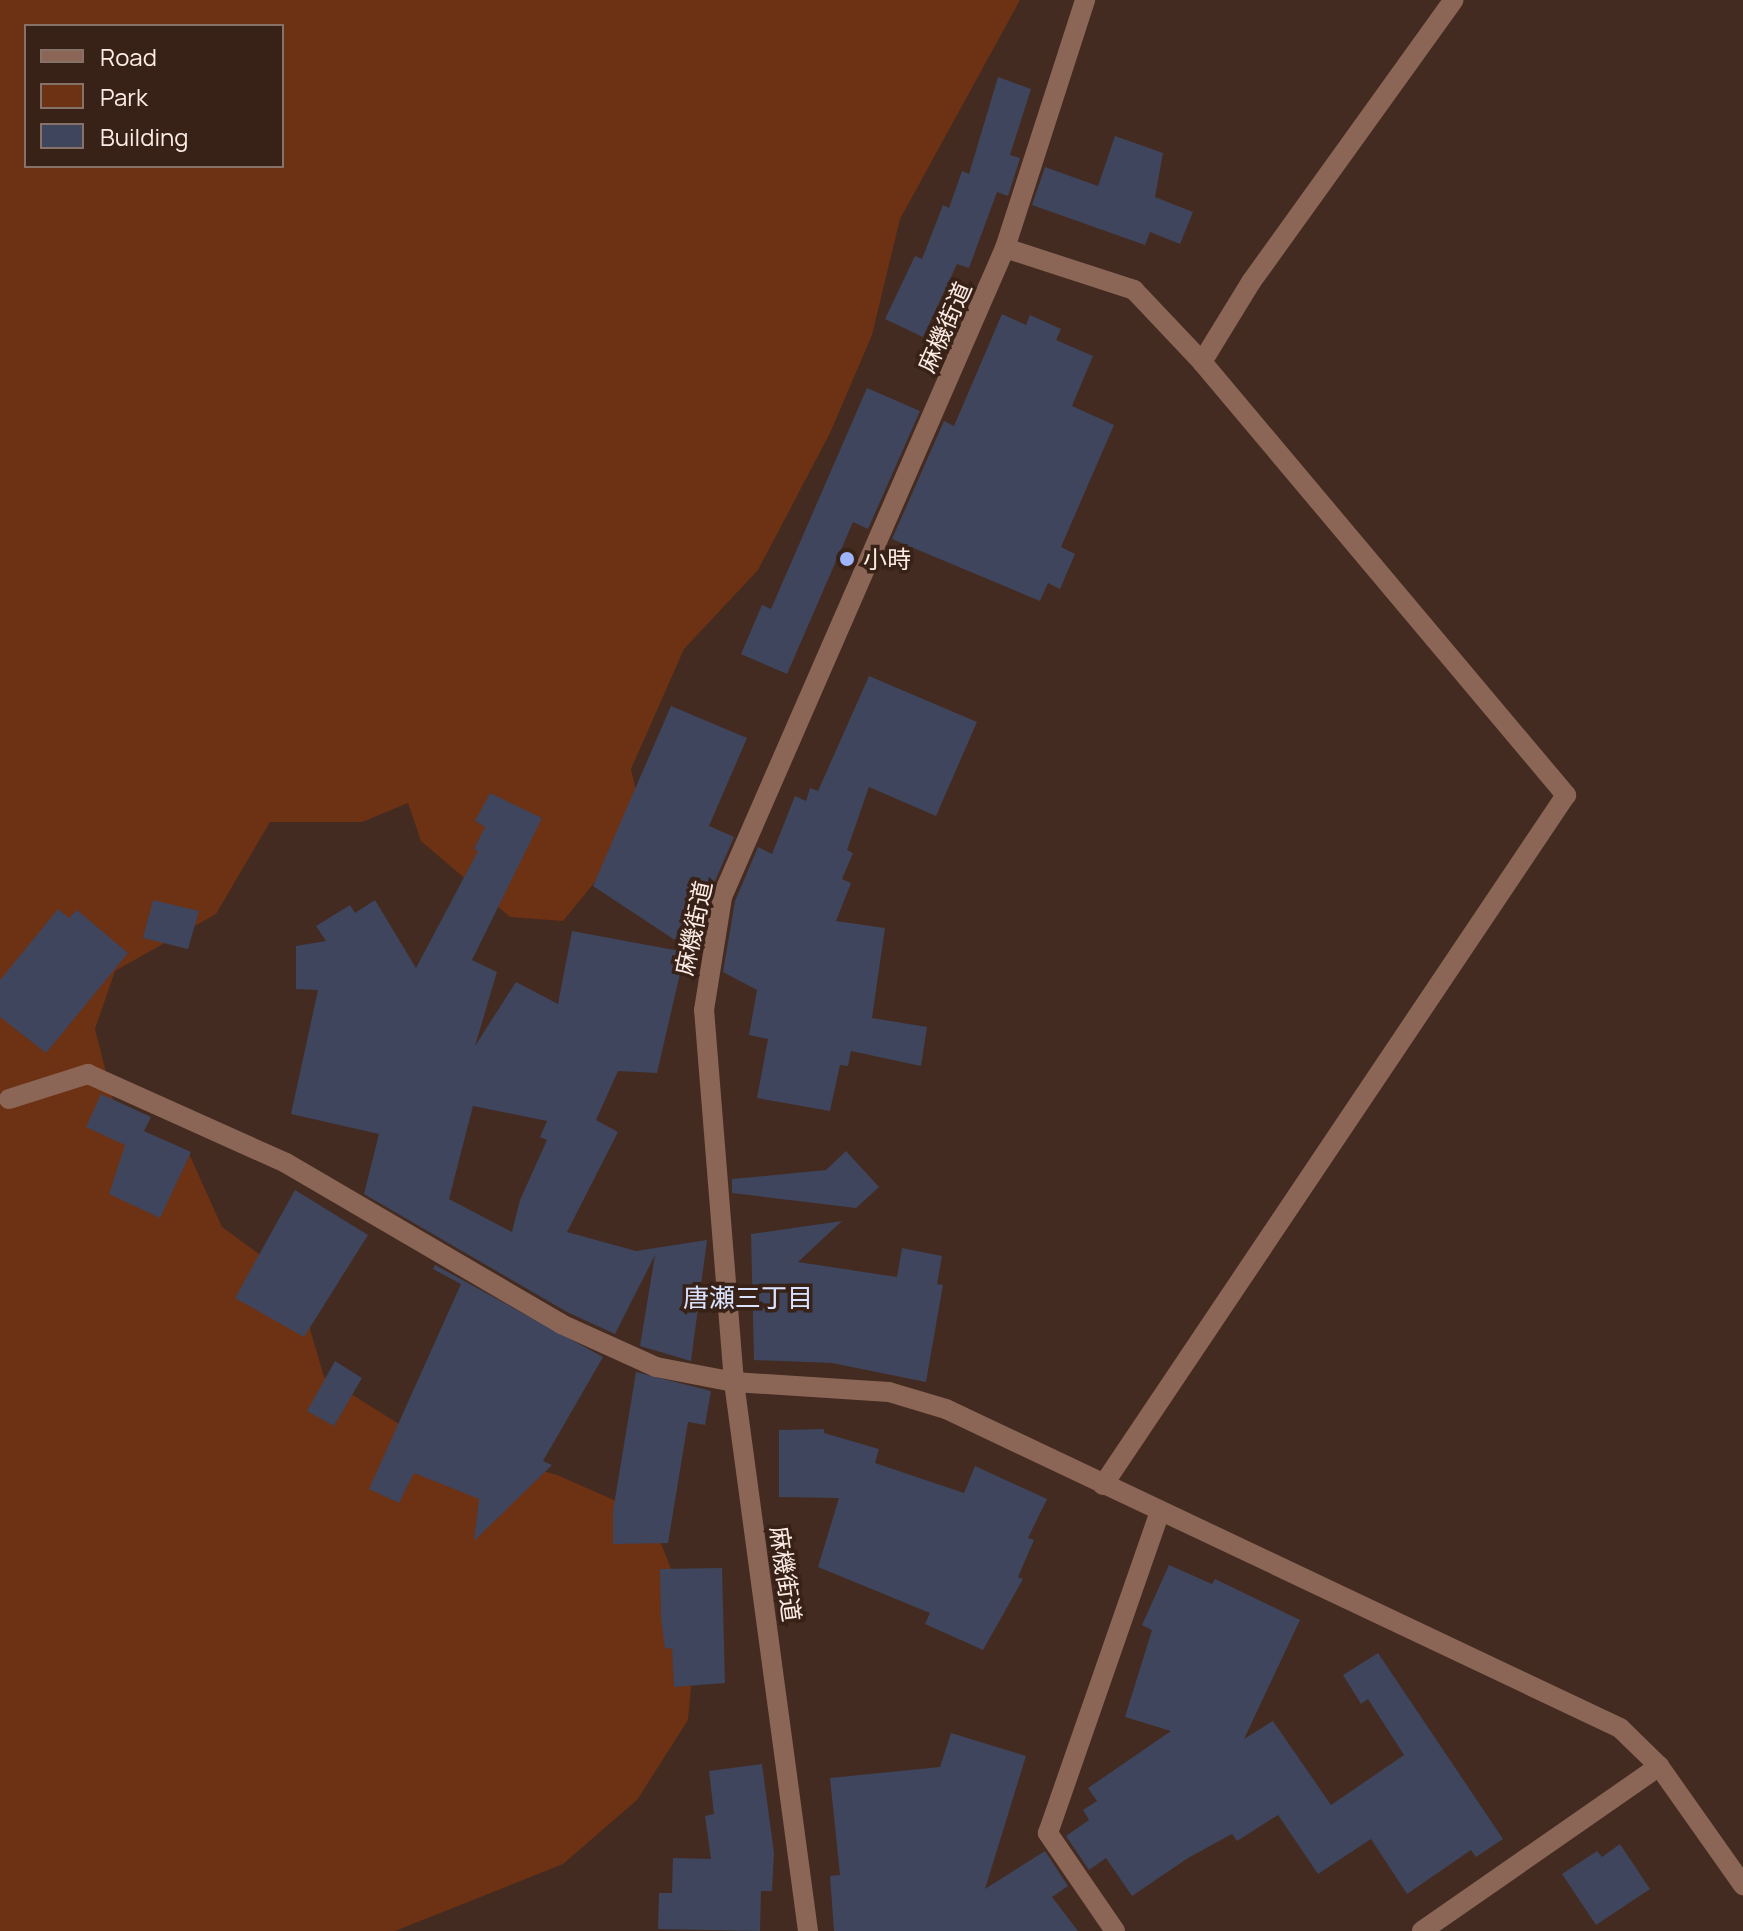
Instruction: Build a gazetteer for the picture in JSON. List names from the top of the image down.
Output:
{
  "streets": {
    "street": ["麻機街道"]
  },
  "districts": ["唐瀬三丁目"],
  "places": ["小時"],
  "legend": ["Road", "Park", "Building"]
}
